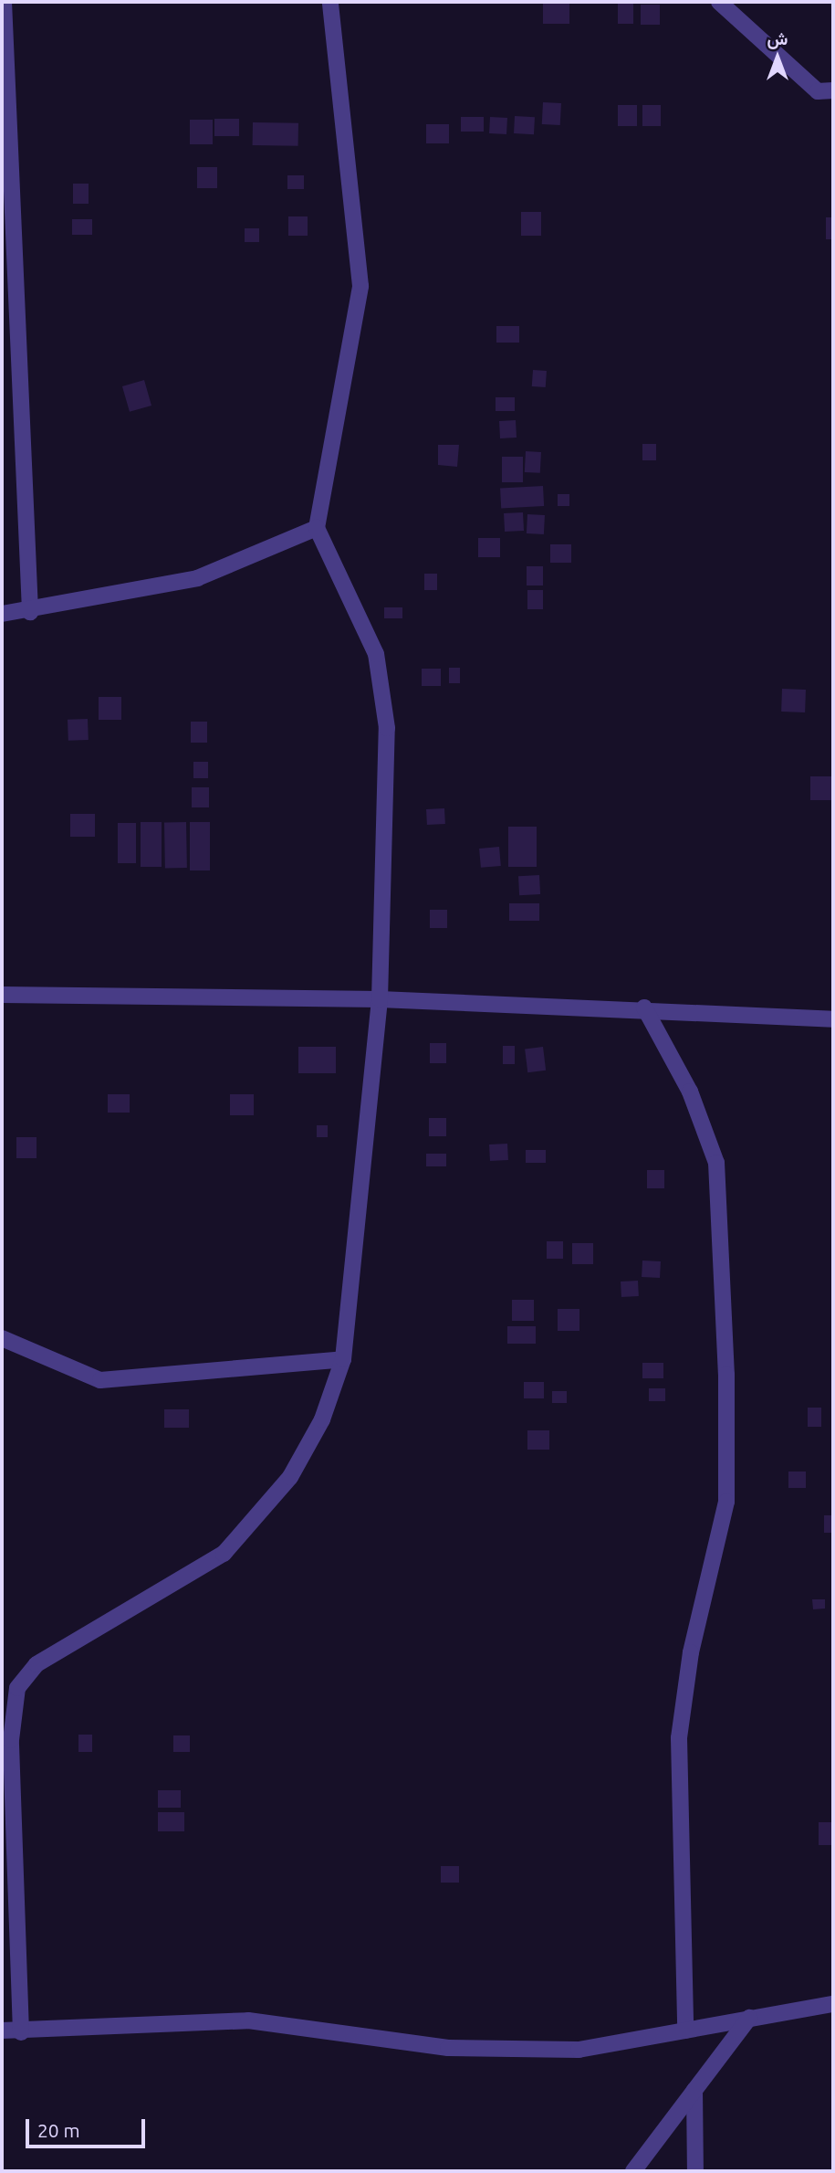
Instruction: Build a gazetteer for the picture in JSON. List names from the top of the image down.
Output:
{
  "scale_bar": "20 m",
  "north": "top"
}
